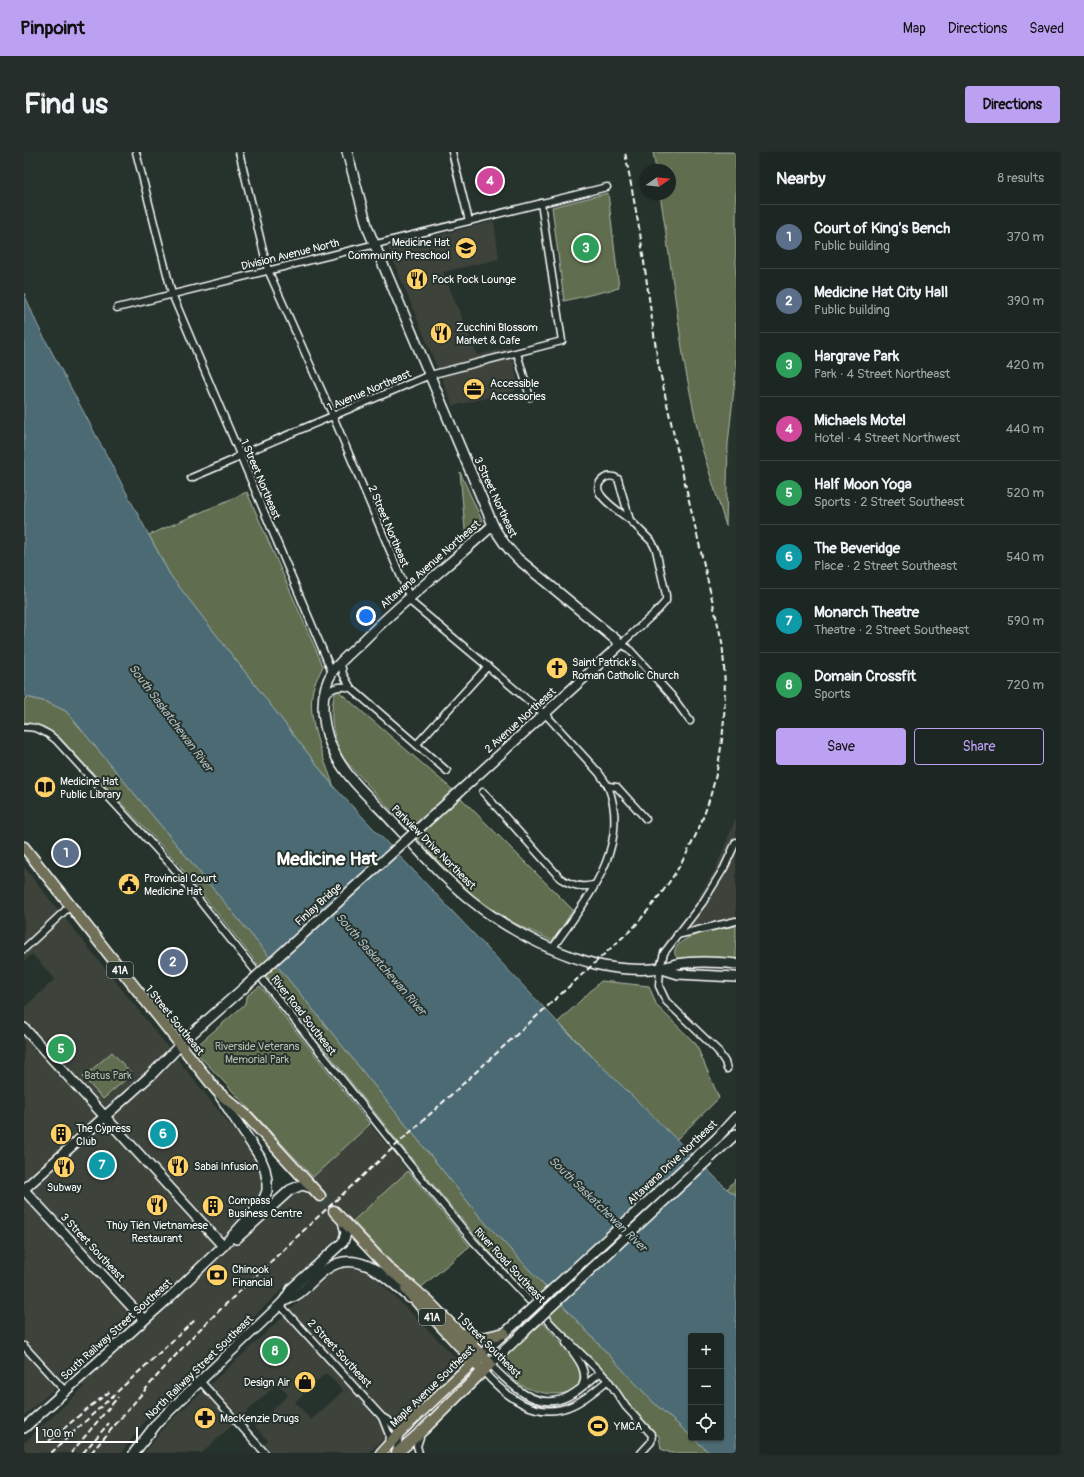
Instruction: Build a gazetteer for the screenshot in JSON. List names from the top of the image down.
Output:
{
  "streets": {
    "main road": ["41A", "1 Street Southeast", "Maple Avenue Southeast"],
    "street": [
      "Division Avenue North",
      "1 Avenue Northeast",
      "1 Street Northeast",
      "3 Street Northeast",
      "2 Street Northeast",
      "Altawana Avenue Northeast",
      "2 Avenue Northeast",
      "Parkview Drive Northeast",
      "Finlay Bridge",
      "River Road Southeast",
      "Altawana Drive Northeast",
      "3 Street Southeast",
      "South Railway Street Southeast",
      "2 Street Southeast",
      "North Railway Street Southeast"
    ]
  },
  "crossings": [
    ["Division Avenue North", "1 Avenue Northeast"],
    ["Division Avenue North", "1 Street Northeast"],
    ["Division Avenue North", "3 Street Northeast"],
    ["Division Avenue North", "2 Street Northeast"],
    ["1 Avenue Northeast", "1 Street Northeast"],
    ["1 Avenue Northeast", "3 Street Northeast"],
    ["1 Avenue Northeast", "2 Street Northeast"],
    ["1 Street Northeast", "Altawana Avenue Northeast"],
    ["1 Street Northeast", "Parkview Drive Northeast"],
    ["3 Street Northeast", "Altawana Avenue Northeast"],
    ["3 Street Northeast", "2 Avenue Northeast"],
    ["2 Street Northeast", "Altawana Avenue Northeast"],
    ["2 Street Northeast", "2 Avenue Northeast"],
    ["Altawana Avenue Northeast", "Parkview Drive Northeast"],
    ["2 Avenue Northeast", "Finlay Bridge"],
    ["Finlay Bridge", "1 Street Southeast"],
    ["Finlay Bridge", "3 Street Southeast"],
    ["River Road Southeast", "1 Street Southeast"],
    ["1 Street Southeast", "Altawana Drive Northeast"],
    ["1 Street Southeast", "South Railway Street Southeast"],
    ["1 Street Southeast", "North Railway Street Southeast"],
    ["1 Street Southeast", "Maple Avenue Southeast"],
    ["Altawana Drive Northeast", "Maple Avenue Southeast"],
    ["3 Street Southeast", "South Railway Street Southeast"],
    ["2 Street Southeast", "North Railway Street Southeast"],
    ["2 Street Southeast", "Maple Avenue Southeast"]
  ],
  "districts": ["Medicine Hat"],
  "water": ["South Saskatchewan River"],
  "parks": ["Riverside Veterans Memorial Park", "Batus Park"],
  "places": {
    "school or university": ["Medicine Hat Community Preschool"],
    "restaurant": [
      "Pock Pock Lounge",
      "Zucchini Blossom Market & Cafe",
      "Sabai Infusion",
      "Subway",
      "Thủy Tiên Vietnamese Restaurant"
    ],
    "office": ["Accessible Accessories"],
    "church": ["Saint Patrick's Roman Catholic Church"],
    "library": ["Medicine Hat Public Library"],
    "public building": ["Provincial Court Medicine Hat"],
    "building": ["The Cypress Club", "Compass Business Centre"],
    "bank": ["Chinook Financial"],
    "shop": ["Design Air"],
    "pharmacy": ["MacKenzie Drugs"],
    "sports": ["YMCA"]
  },
  "scale_bar": "100 m",
  "north": "right",
  "page": {
    "header": "Pinpoint",
    "nav": ["Map", "Directions", "Saved"],
    "buttons": [
      "Directions",
      ["Save", "Share"]
    ],
    "title": "Find us",
    "heading": ["Nearby", "8 results"],
    "pins": [
      "4",
      "3",
      "1",
      "2",
      "5",
      "6",
      "7",
      "8"
    ],
    "list": [
      {
        "mark": "1",
        "name": "Court of King's Bench",
        "note": "Public building",
        "value": "370 m"
      },
      {
        "mark": "2",
        "name": "Medicine Hat City Hall",
        "note": "Public building",
        "value": "390 m"
      },
      {
        "mark": "3",
        "name": "Hargrave Park",
        "note": "Park · 4 Street Northeast",
        "value": "420 m"
      },
      {
        "mark": "4",
        "name": "Michaels Motel",
        "note": "Hotel · 4 Street Northwest",
        "value": "440 m"
      },
      {
        "mark": "5",
        "name": "Half Moon Yoga",
        "note": "Sports · 2 Street Southeast",
        "value": "520 m"
      },
      {
        "mark": "6",
        "name": "The Beveridge",
        "note": "Place · 2 Street Southeast",
        "value": "540 m"
      },
      {
        "mark": "7",
        "name": "Monarch Theatre",
        "note": "Theatre · 2 Street Southeast",
        "value": "590 m"
      },
      {
        "mark": "8",
        "name": "Domain Crossfit",
        "note": "Sports",
        "value": "720 m"
      }
    ],
    "map_buttons": ["+", "−"],
    "scale": "100 m"
  }
}
